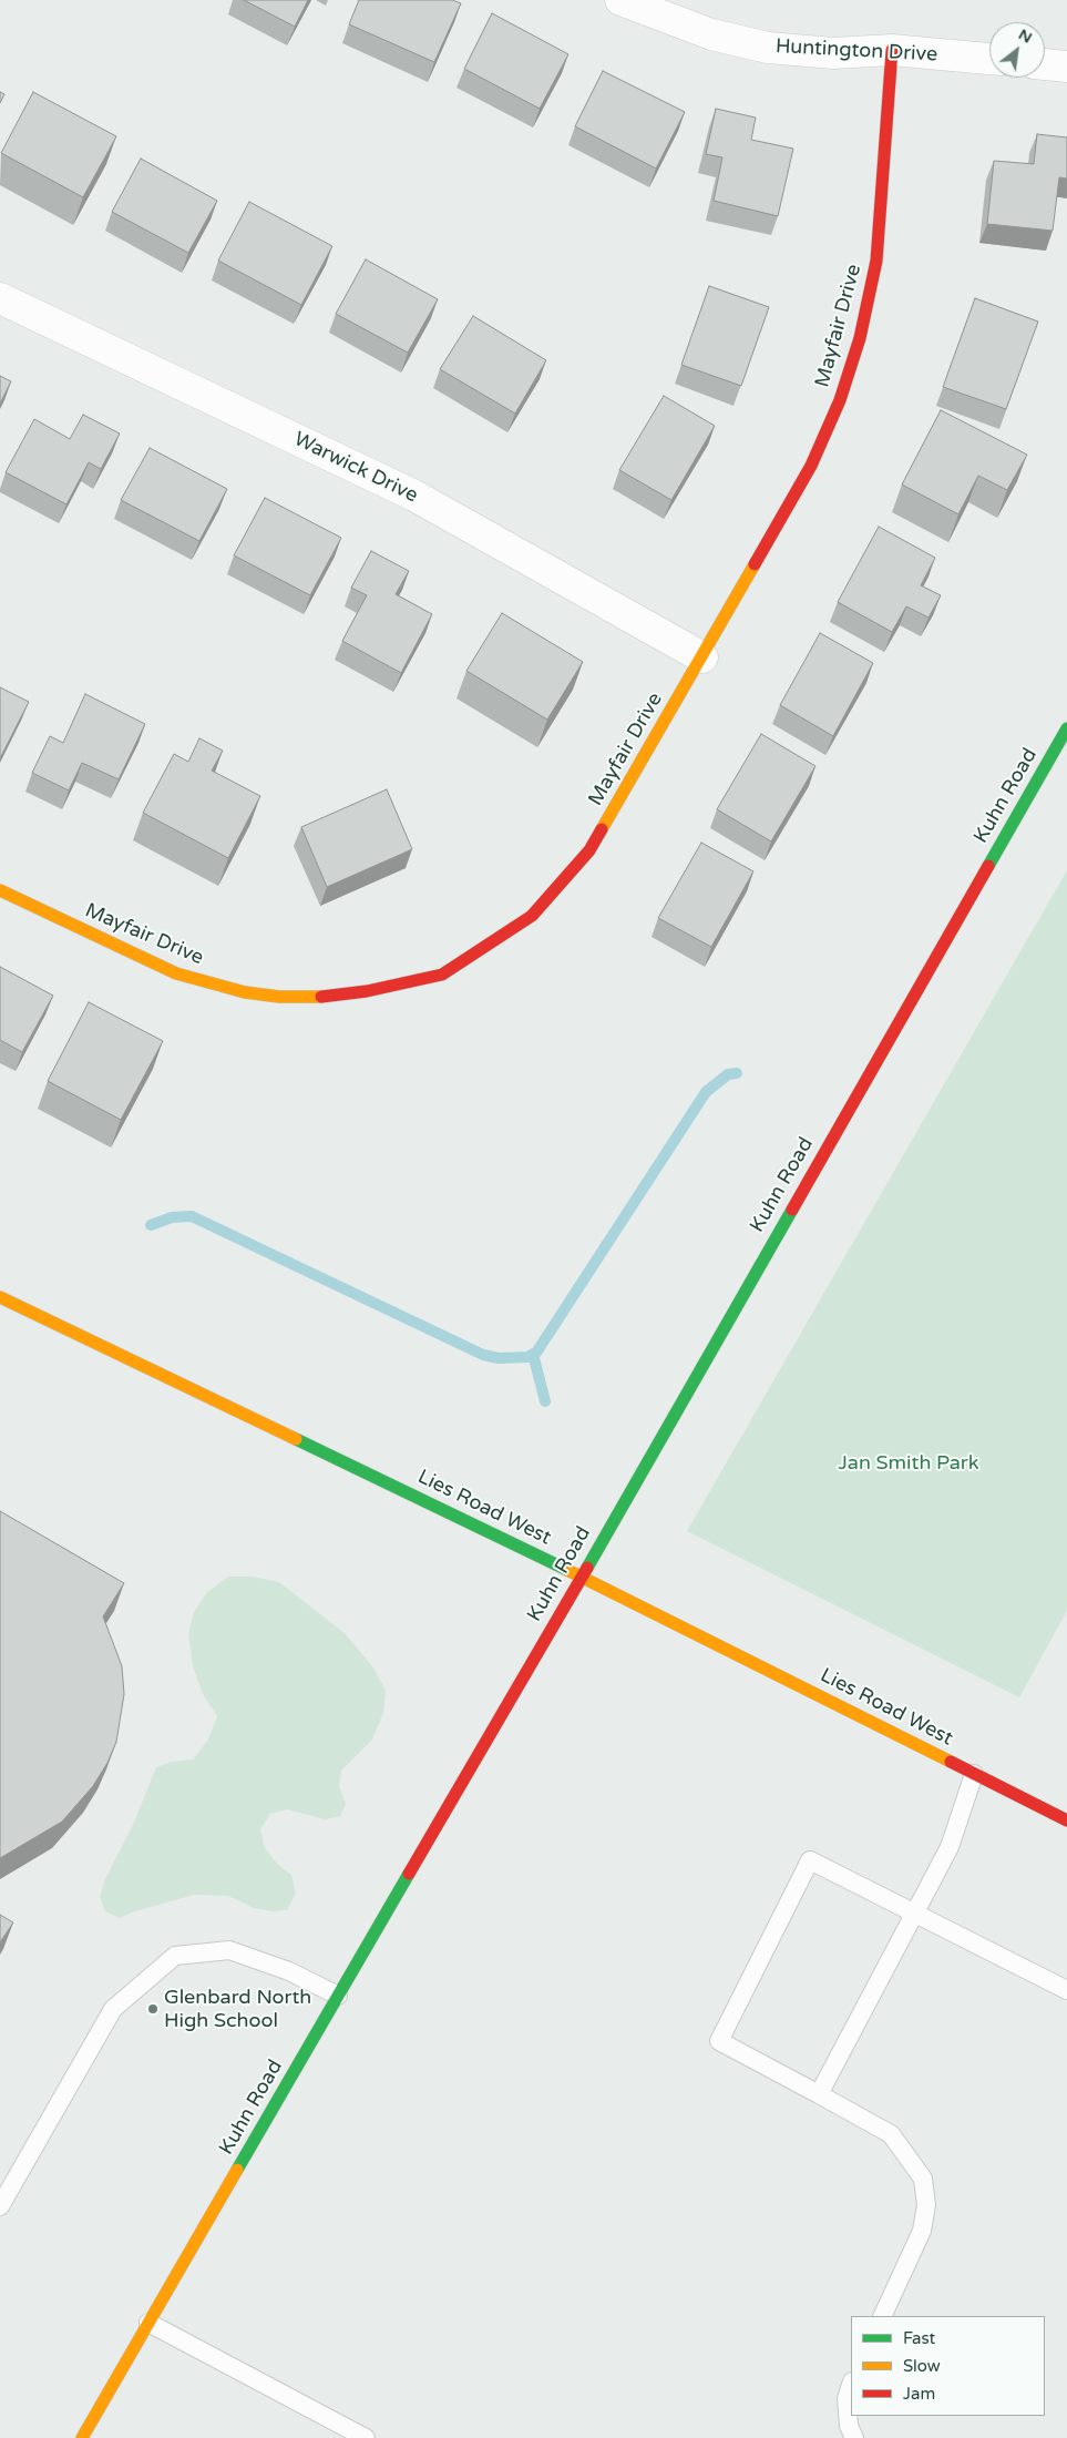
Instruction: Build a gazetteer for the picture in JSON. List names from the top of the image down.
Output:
{
  "streets": {
    "street": [
      "Huntington Drive",
      "Mayfair Drive",
      "Warwick Drive",
      "Kuhn Road",
      "Lies Road West"
    ]
  },
  "crossings": [
    ["Huntington Drive", "Mayfair Drive"],
    ["Mayfair Drive", "Warwick Drive"],
    ["Kuhn Road", "Lies Road West"]
  ],
  "parks": ["Jan Smith Park"],
  "places": ["Glenbard North High School"],
  "legend": ["Fast", "Slow", "Jam"],
  "north": "top right"
}
